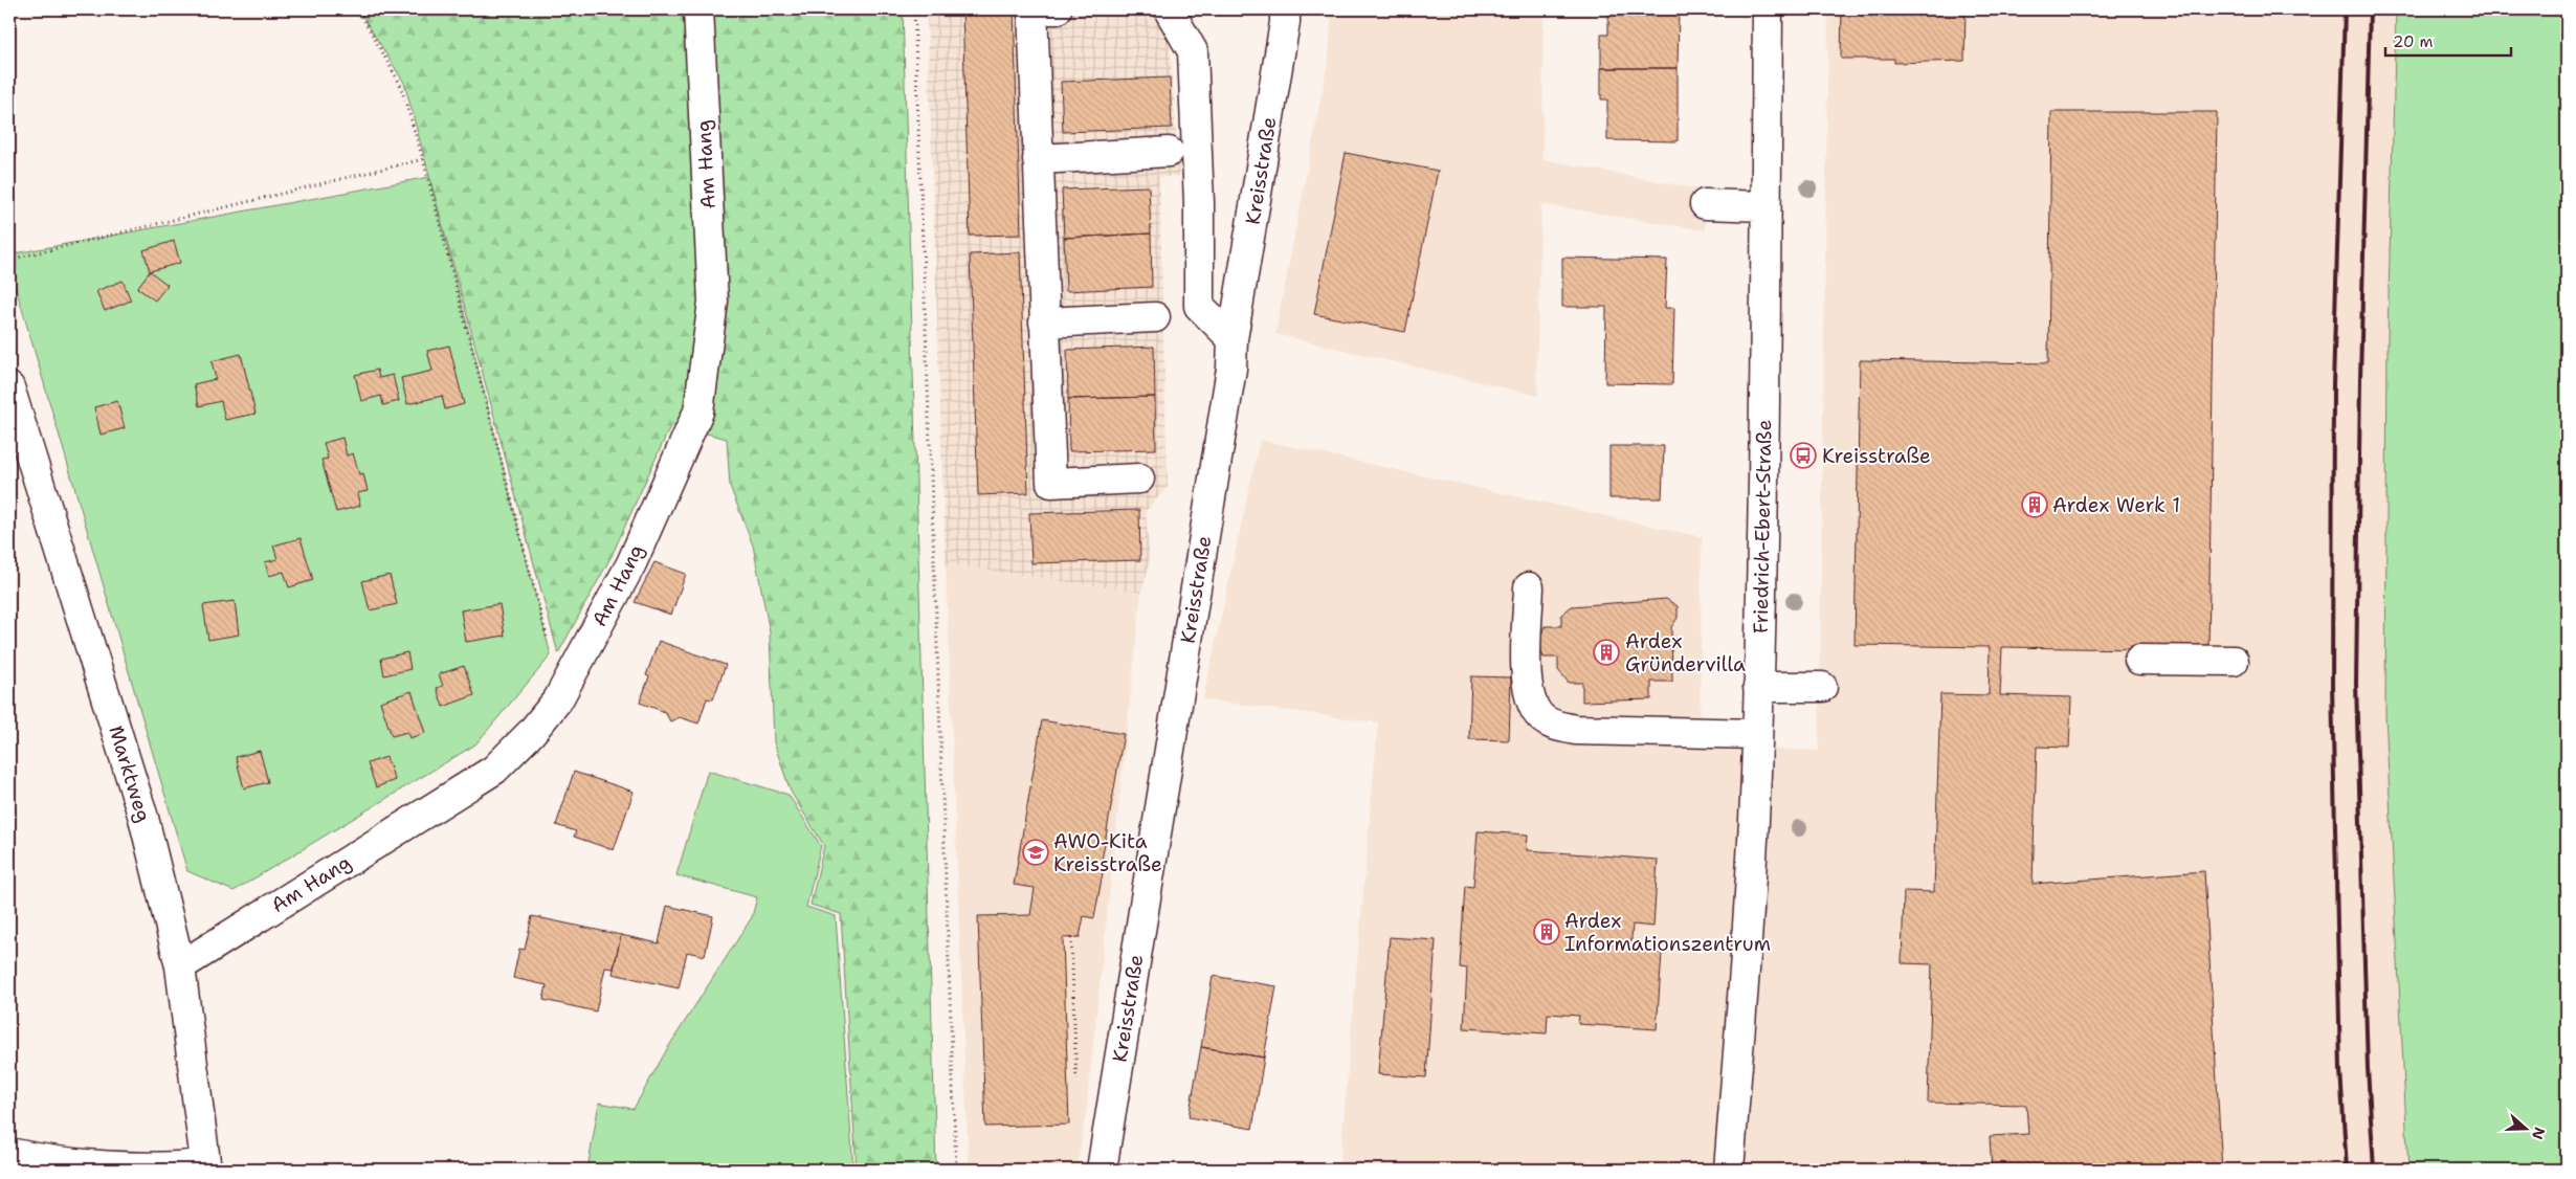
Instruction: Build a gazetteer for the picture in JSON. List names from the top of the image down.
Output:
{
  "streets": {
    "street": [
      "Am Hang",
      "Kreisstraße",
      "Friedrich-Ebert-Straße",
      "Marktweg"
    ]
  },
  "crossings": [
    ["Am Hang", "Marktweg"]
  ],
  "places": {
    "bus stop": ["Kreisstraße"],
    "building": ["Ardex Werk 1", "Ardex Gründervilla", "Ardex Informationszentrum"],
    "school or university": ["AWO-Kita Kreisstraße"]
  },
  "scale_bar": "20 m",
  "north": "right"
}
